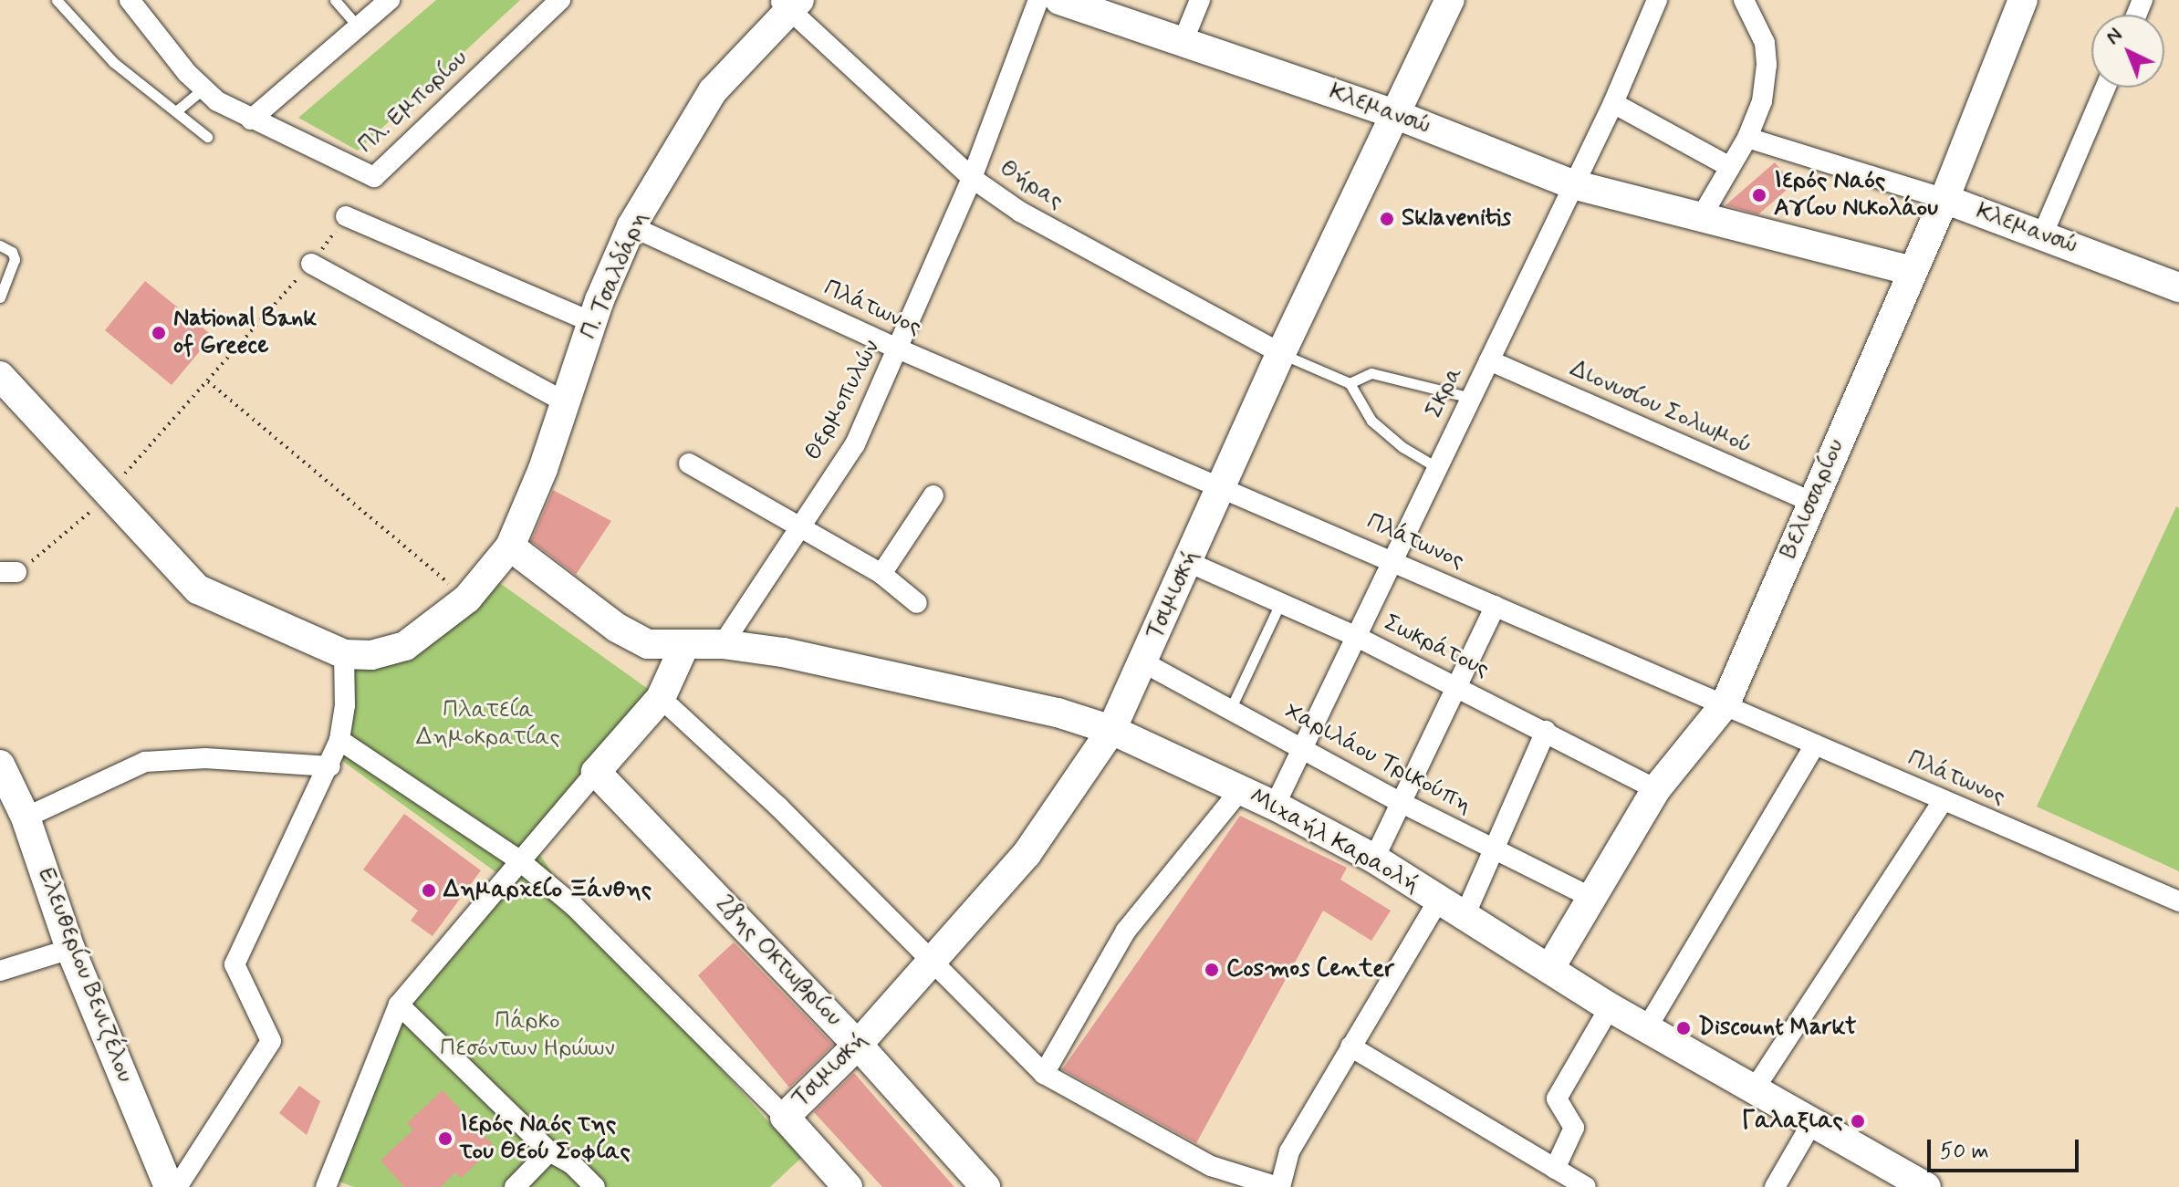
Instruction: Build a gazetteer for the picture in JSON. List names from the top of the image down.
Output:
{
  "streets": {
    "street": [
      "Πλ. Εμπορίου",
      "Κλεμανσώ",
      "Θήρας",
      "Π. Τσαλδάρη",
      "Πλάτωνος",
      "Σκρα",
      "Θερμοπυλών",
      "Διονυσίου Σολωμού",
      "Βελισσαρίου",
      "Τσιμισκή",
      "Σωκράτους",
      "Χαριλάου Τρικούπη",
      "Μιχαήλ Καραολή",
      "28ης Οκτωβρίου",
      "Ελευθερίου Βενιζέλου"
    ]
  },
  "crossings": [
    ["Κλεμανσώ", "Σκρα"],
    ["Κλεμανσώ", "Βελισσαρίου"],
    ["Κλεμανσώ", "Τσιμισκή"],
    ["Θήρας", "Π. Τσαλδάρη"],
    ["Θήρας", "Θερμοπυλών"],
    ["Θήρας", "Τσιμισκή"],
    ["Π. Τσαλδάρη", "Πλάτωνος"],
    ["Π. Τσαλδάρη", "Μιχαήλ Καραολή"],
    ["Πλάτωνος", "Σκρα"],
    ["Πλάτωνος", "Θερμοπυλών"],
    ["Πλάτωνος", "Βελισσαρίου"],
    ["Πλάτωνος", "Τσιμισκή"],
    ["Σκρα", "Διονυσίου Σολωμού"],
    ["Σκρα", "Σωκράτους"],
    ["Σκρα", "Χαριλάου Τρικούπη"],
    ["Σκρα", "Μιχαήλ Καραολή"],
    ["Θερμοπυλών", "Μιχαήλ Καραολή"],
    ["Διονυσίου Σολωμού", "Βελισσαρίου"],
    ["Βελισσαρίου", "Σωκράτους"],
    ["Βελισσαρίου", "Χαριλάου Τρικούπη"],
    ["Βελισσαρίου", "Μιχαήλ Καραολή"],
    ["Τσιμισκή", "Σωκράτους"],
    ["Τσιμισκή", "Χαριλάου Τρικούπη"],
    ["Τσιμισκή", "Μιχαήλ Καραολή"],
    ["Τσιμισκή", "28ης Οκτωβρίου"]
  ],
  "parks": ["Πλατεία Δημοκρατίας", "Πάρκο Πεσόντων Ηρώων"],
  "places": [
    "Ιερός Ναός Αγίου Νικολάου",
    "Sklavenitis",
    "National Bank of Greece",
    "Δημαρχείο Ξάνθης",
    "Cosmos Center",
    "Discount Markt",
    "Γαλαξιας",
    "Ιερός Ναός της του Θεού Σοφίας"
  ],
  "scale_bar": "50 m",
  "north": "top left"
}
